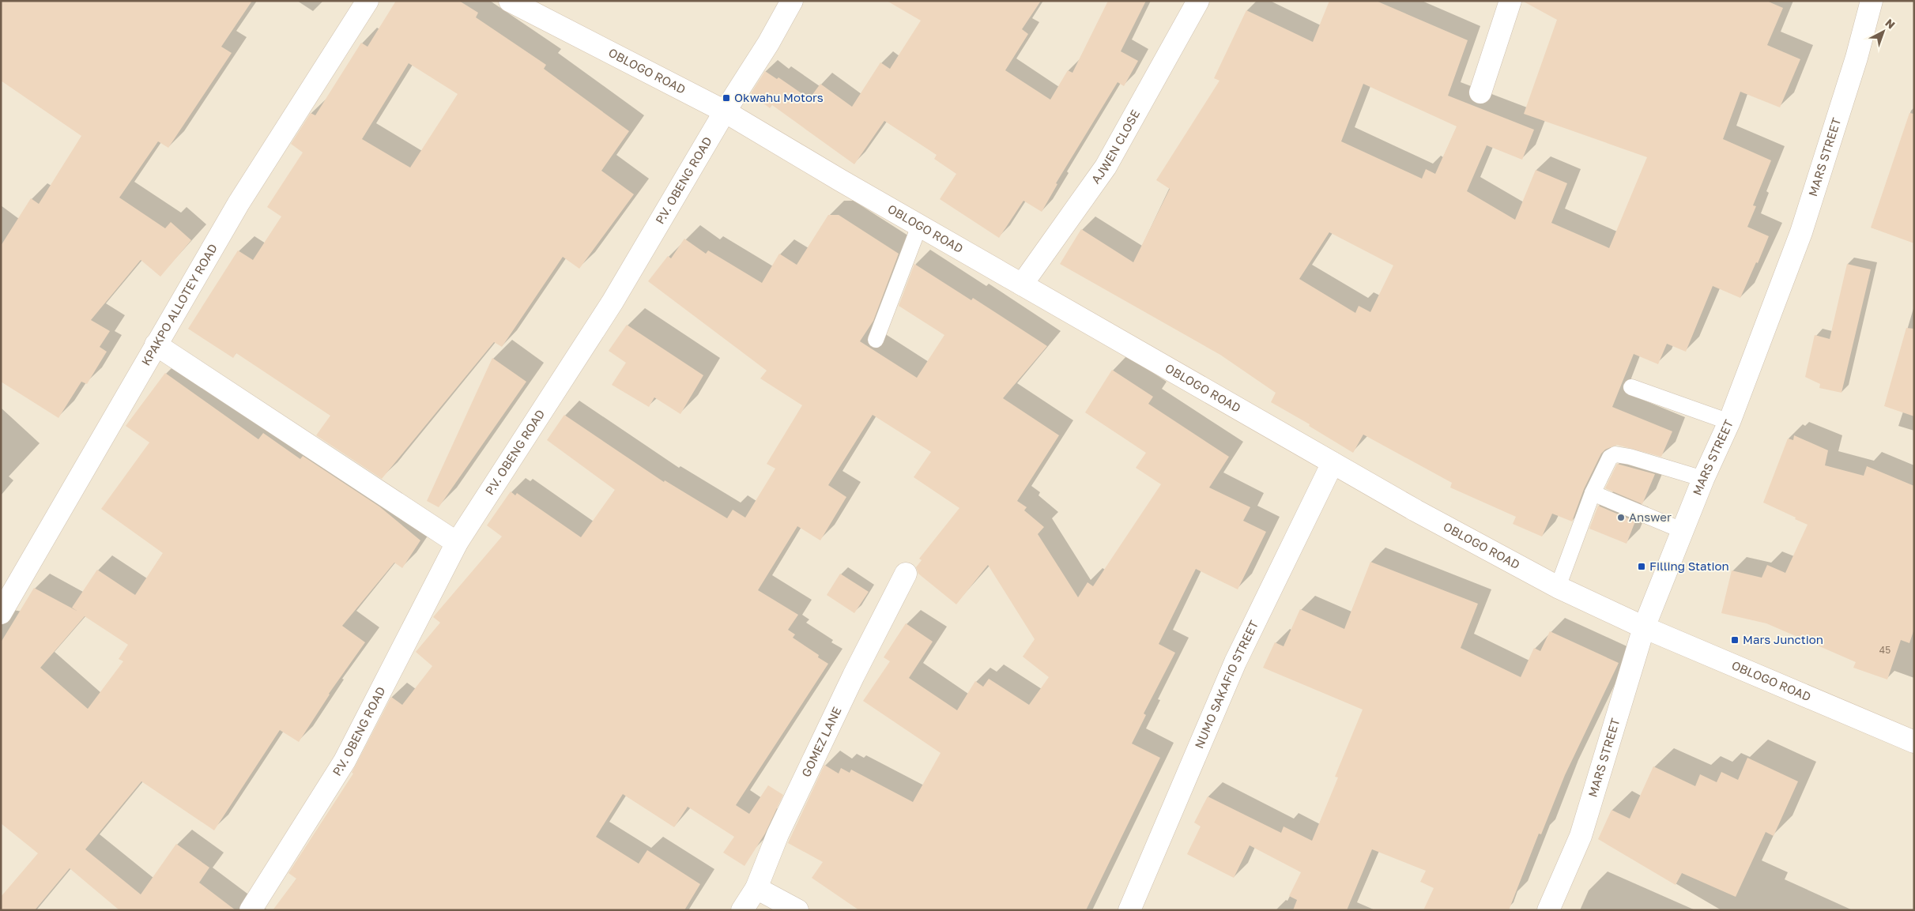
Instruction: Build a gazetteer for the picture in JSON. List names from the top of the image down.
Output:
{
  "streets": {
    "street": [
      "OBLOGO ROAD",
      "AJWEN CLOSE",
      "MARS STREET",
      "P.V. OBENG ROAD",
      "KPAKPO ALLOTEY ROAD",
      "NUMO SAKAFIO STREET",
      "GOMEZ LANE"
    ]
  },
  "crossings": [
    ["OBLOGO ROAD", "AJWEN CLOSE"],
    ["OBLOGO ROAD", "MARS STREET"],
    ["OBLOGO ROAD", "P.V. OBENG ROAD"],
    ["OBLOGO ROAD", "NUMO SAKAFIO STREET"]
  ],
  "places": {
    "transit": ["Okwahu Motors", "Filling Station", "Mars Junction"],
    "other": ["Answer"]
  },
  "house_numbers": ["45"],
  "north": "top right"
}
